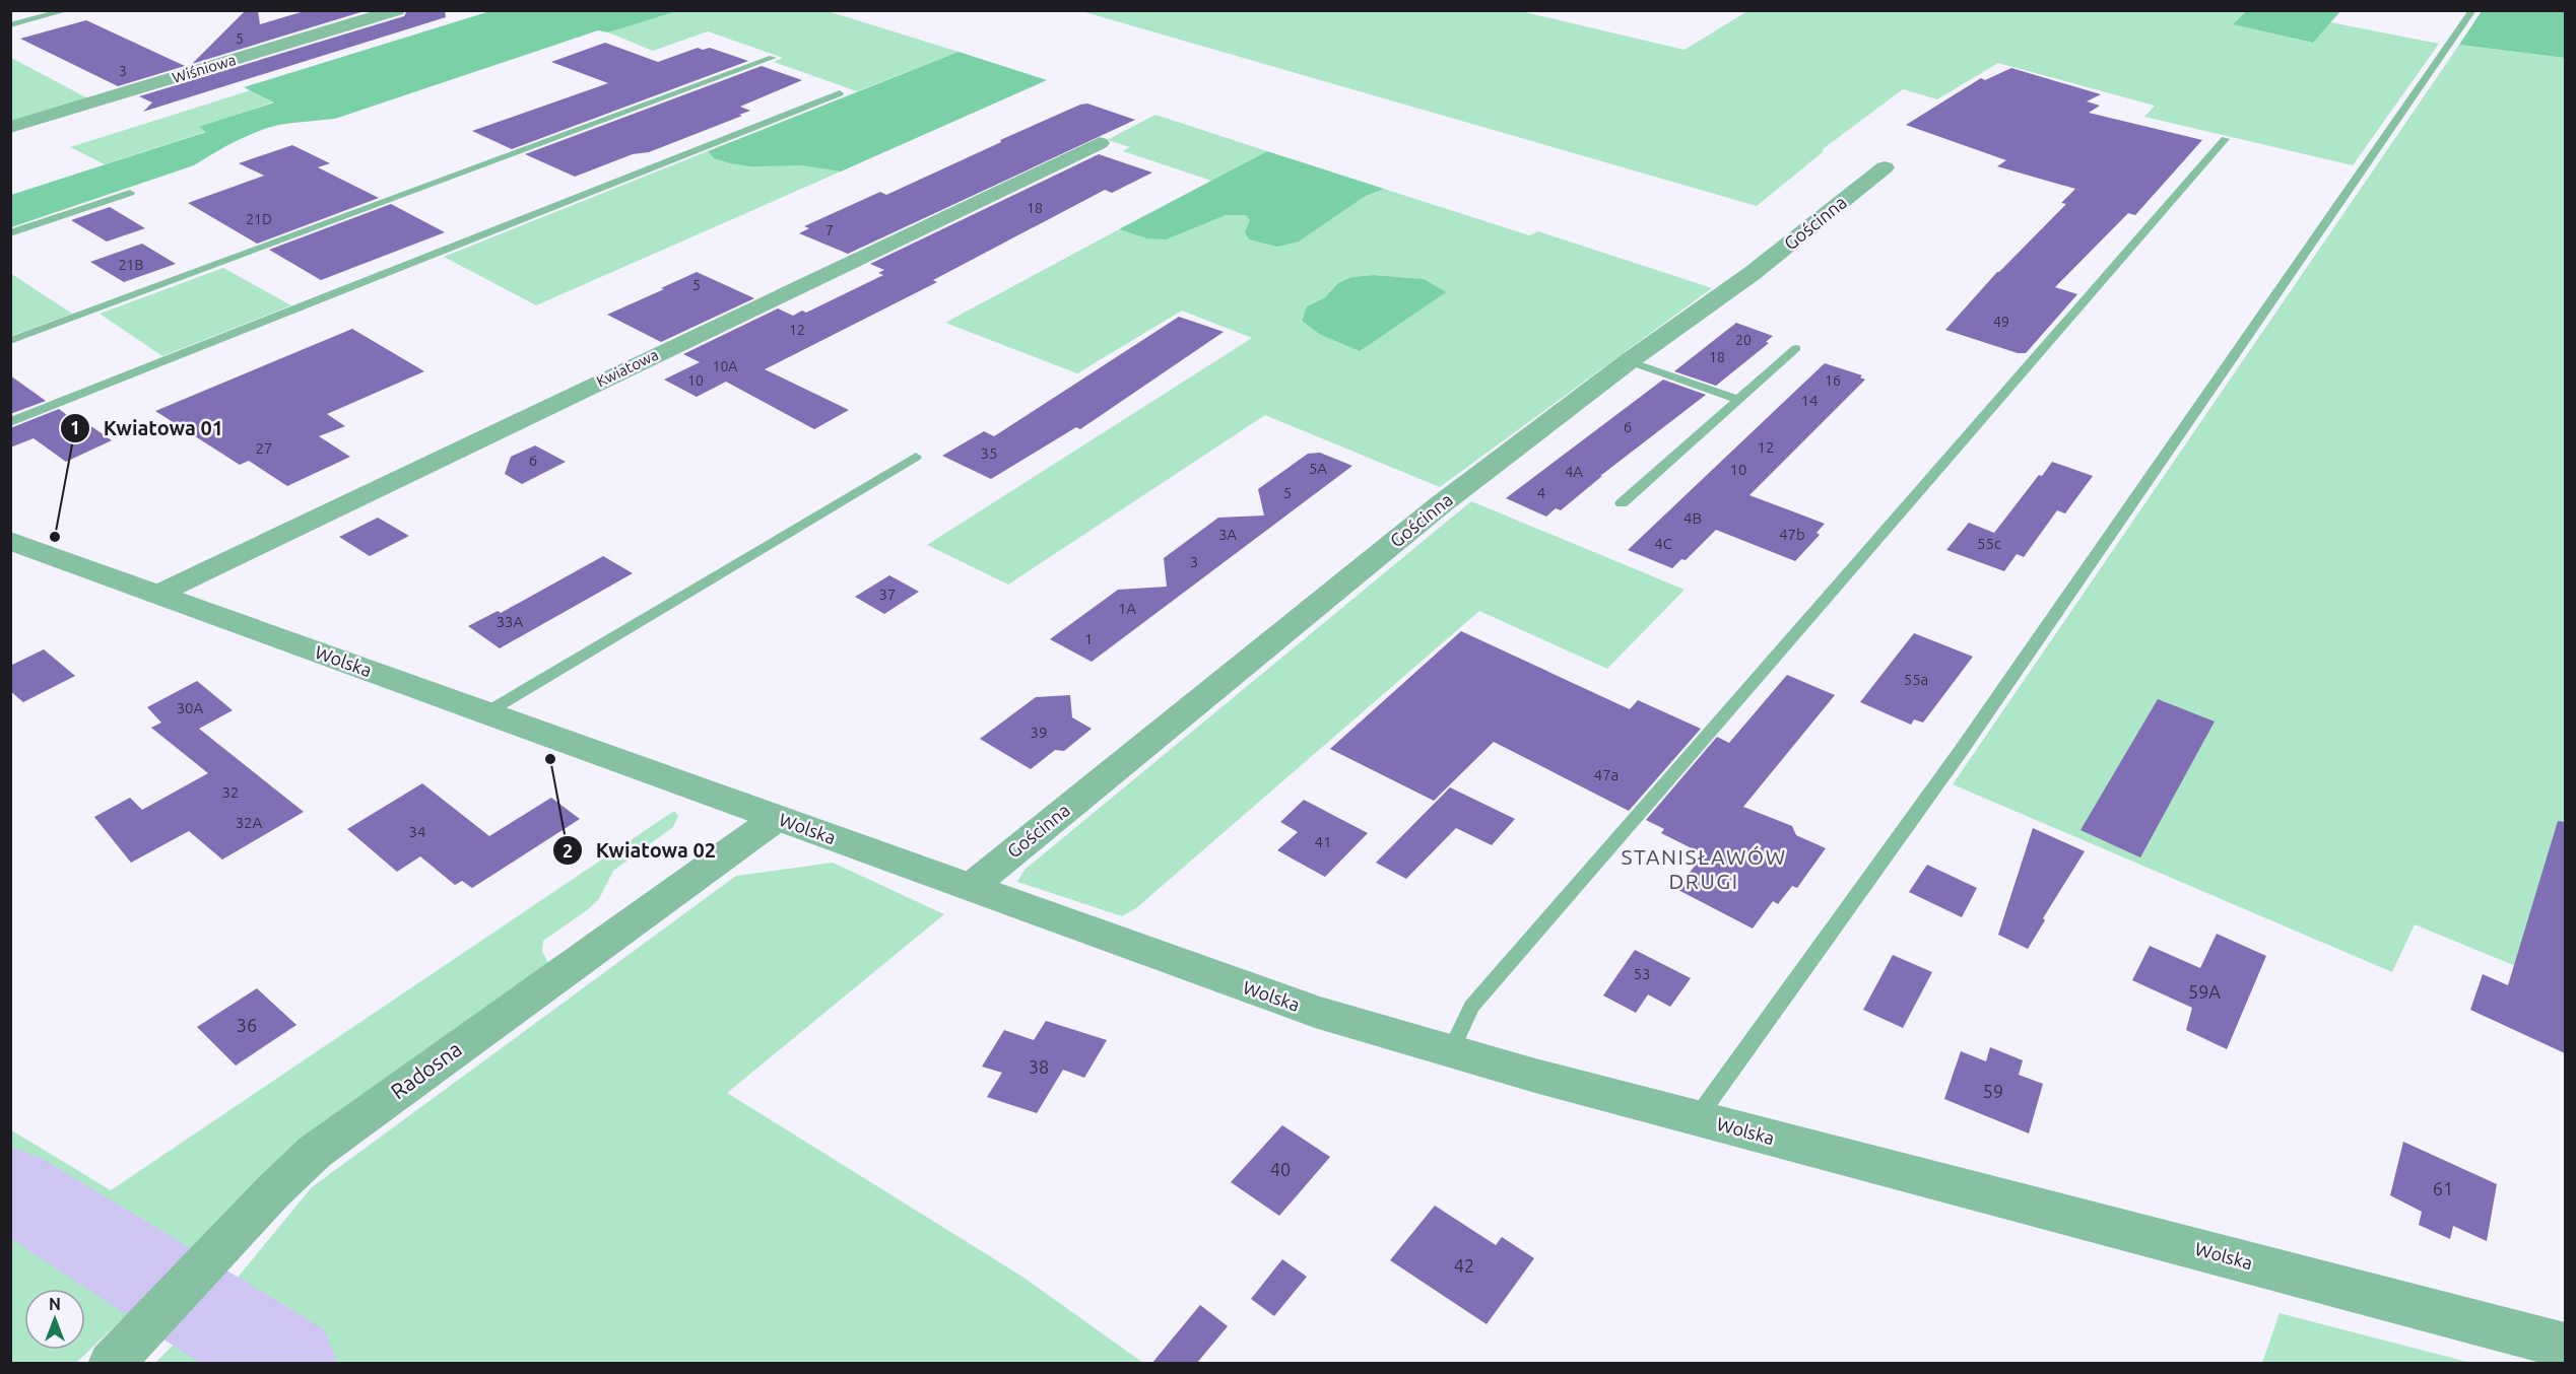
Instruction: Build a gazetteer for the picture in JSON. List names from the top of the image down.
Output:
{
  "streets": {
    "street": [
      "Wiśniowa",
      "Gościnna",
      "Kwiatowa",
      "Wolska",
      "Radosna"
    ]
  },
  "crossings": [
    ["Gościnna", "Wolska"],
    ["Kwiatowa", "Wolska"],
    ["Wolska", "Radosna"]
  ],
  "districts": ["STANISŁAWÓW DRUGI"],
  "places": ["Kwiatowa 01", "Kwiatowa 02"],
  "house_numbers": [
    "5",
    "3",
    "18",
    "21D",
    "7",
    "21B",
    "5",
    "49",
    "12",
    "20",
    "18",
    "10A",
    "10",
    "16",
    "14",
    "6",
    "12",
    "27",
    "35",
    "6",
    "5A",
    "10",
    "4A",
    "5",
    "4",
    "4B",
    "3A",
    "47b",
    "4C",
    "55c",
    "3",
    "37",
    "1A",
    "33A",
    "1",
    "55a",
    "30A",
    "39",
    "47a",
    "32",
    "32A",
    "34",
    "41",
    "53",
    "59A",
    "36",
    "38",
    "59",
    "40",
    "61",
    "42"
  ],
  "north": "top"
}
